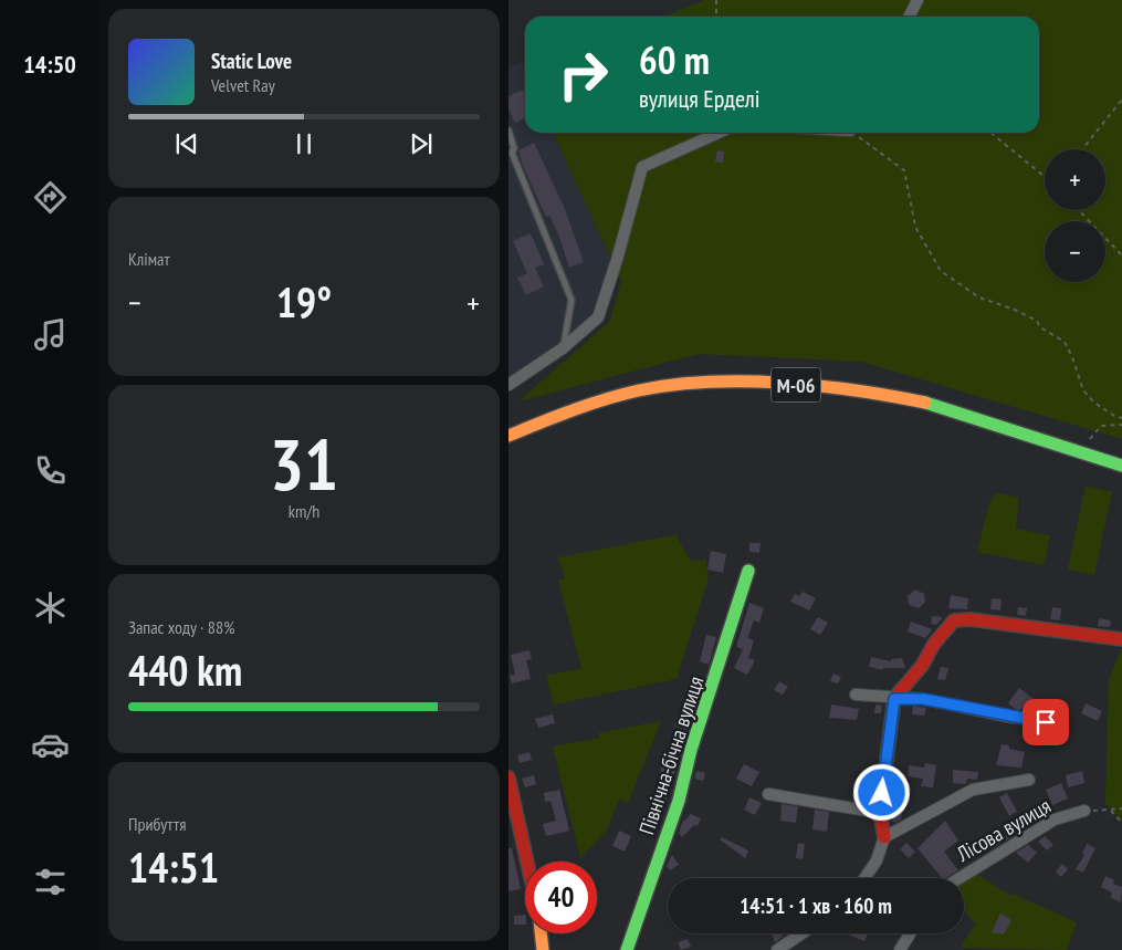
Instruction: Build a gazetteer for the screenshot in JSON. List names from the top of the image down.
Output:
{
  "streets": {
    "main road": ["М-06", "Північна-бічна вулиця"],
    "street": ["Лісова вулиця"]
  },
  "page": {
    "tabs": "14:50",
    "turn": ["60 m", "вулиця Ерделі"],
    "song": ["Static Love", "Velvet Ray"],
    "map_buttons": ["+", "−"],
    "tile": [
      "Клімат",
      ["31", "km/h"],
      ["Запас ходу · 88%", "440 km"],
      ["Прибуття", "14:51"]
    ],
    "heat": ["−", "19°", "+"],
    "limit": "40",
    "trip": "14:51 · 1 хв · 160 m"
  }
}
